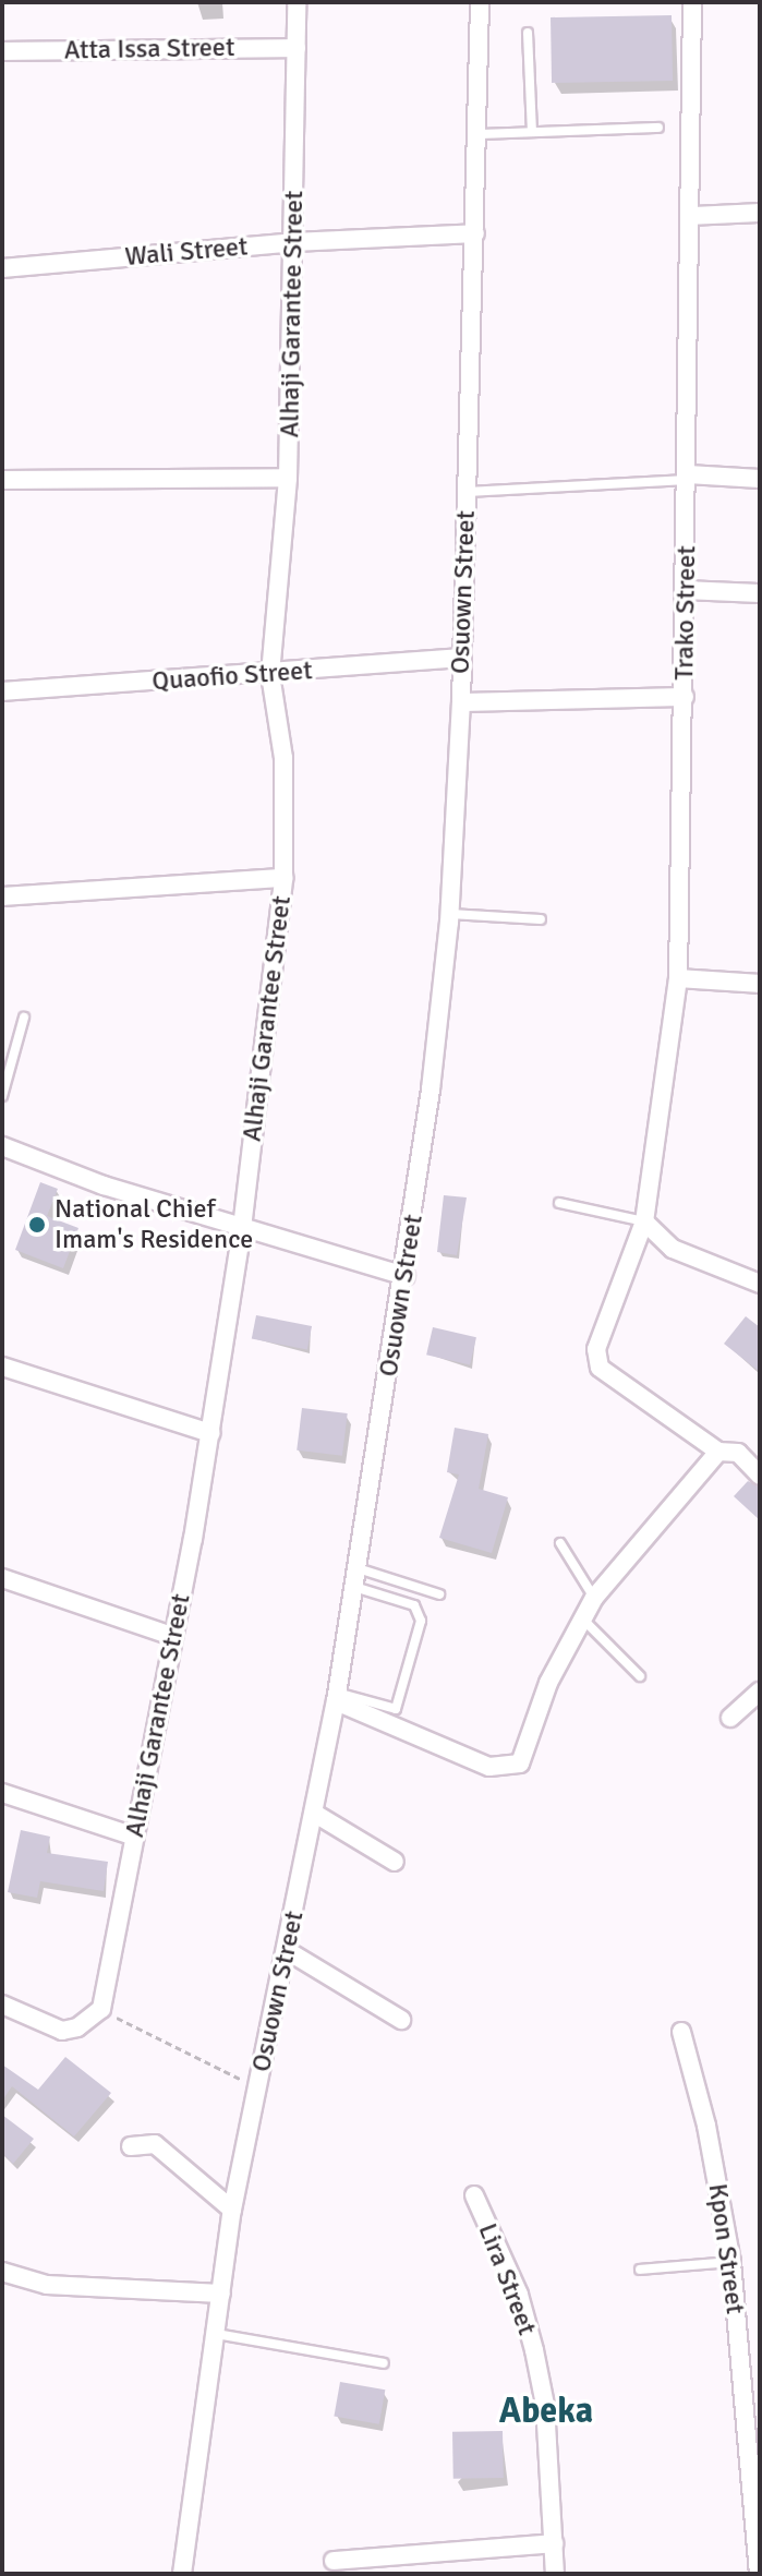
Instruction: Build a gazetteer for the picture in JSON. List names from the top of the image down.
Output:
{
  "streets": {
    "street": [
      "Atta Issa Street",
      "Wali Street",
      "Alhaji Garantee Street",
      "Osuown Street",
      "Trako Street",
      "Quaofio Street",
      "Kpon Street",
      "Lira Street"
    ]
  },
  "crossings": [
    ["Atta Issa Street", "Alhaji Garantee Street"],
    ["Wali Street", "Alhaji Garantee Street"],
    ["Wali Street", "Osuown Street"],
    ["Alhaji Garantee Street", "Quaofio Street"],
    ["Osuown Street", "Quaofio Street"]
  ],
  "districts": ["Abeka"],
  "places": ["National Chief Imam's Residence"]
}
